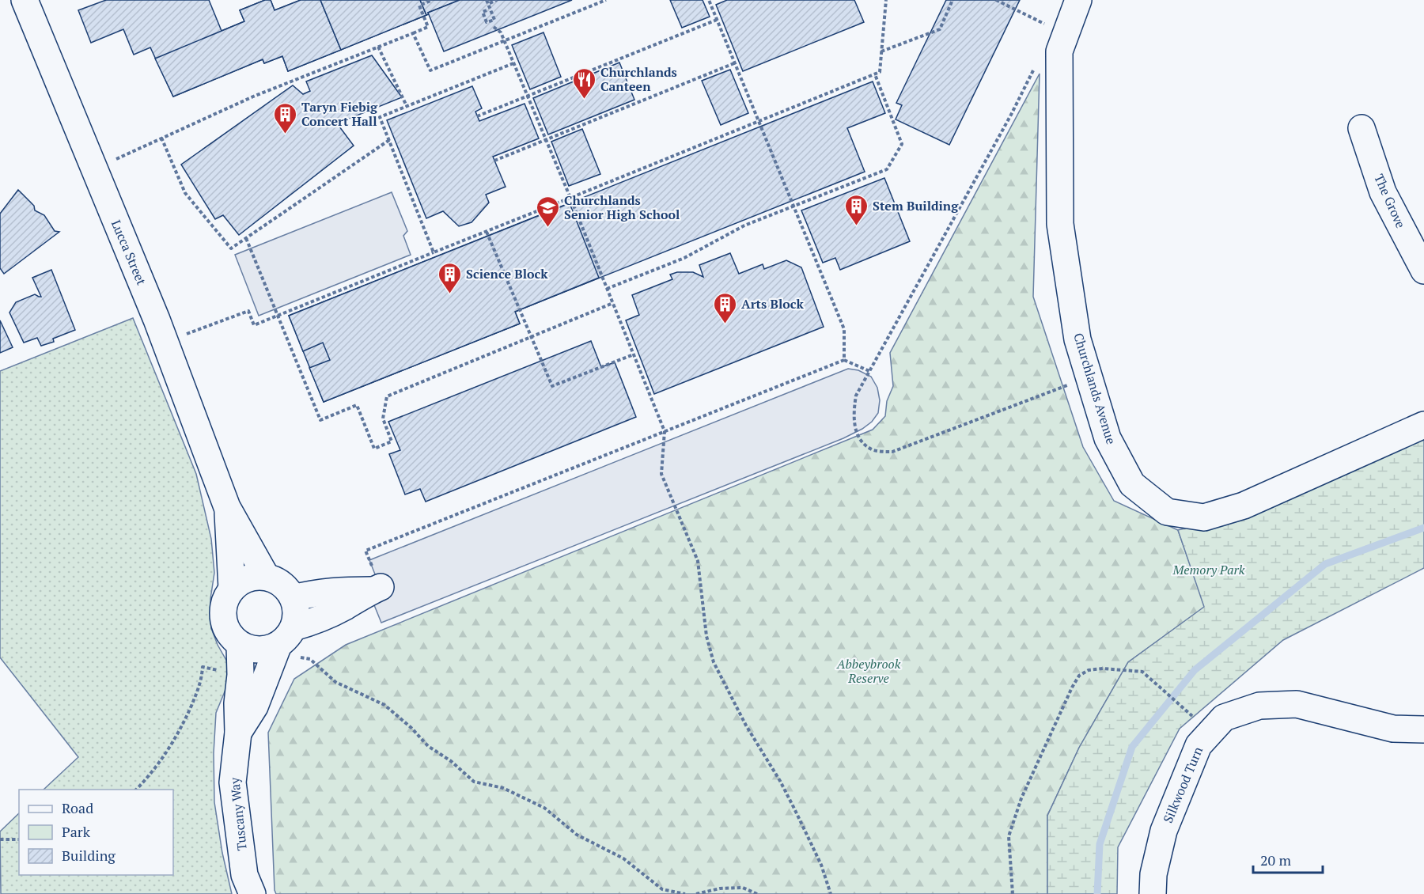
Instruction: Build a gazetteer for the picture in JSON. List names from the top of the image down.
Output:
{
  "streets": {
    "street": [
      "The Grove",
      "Lucca Street",
      "Churchlands Avenue",
      "Silkwood Turn",
      "Tuscany Way"
    ]
  },
  "crossings": [
    ["Lucca Street", "Tuscany Way"]
  ],
  "parks": ["Memory Park", "Abbeybrook Reserve"],
  "places": {
    "restaurant": ["Churchlands Canteen"],
    "building": [
      "Taryn Fiebig Concert Hall",
      "Stem Building",
      "Science Block",
      "Arts Block"
    ],
    "school or university": ["Churchlands Senior High School"]
  },
  "legend": ["Road", "Park", "Building"],
  "scale_bar": "20 m"
}
